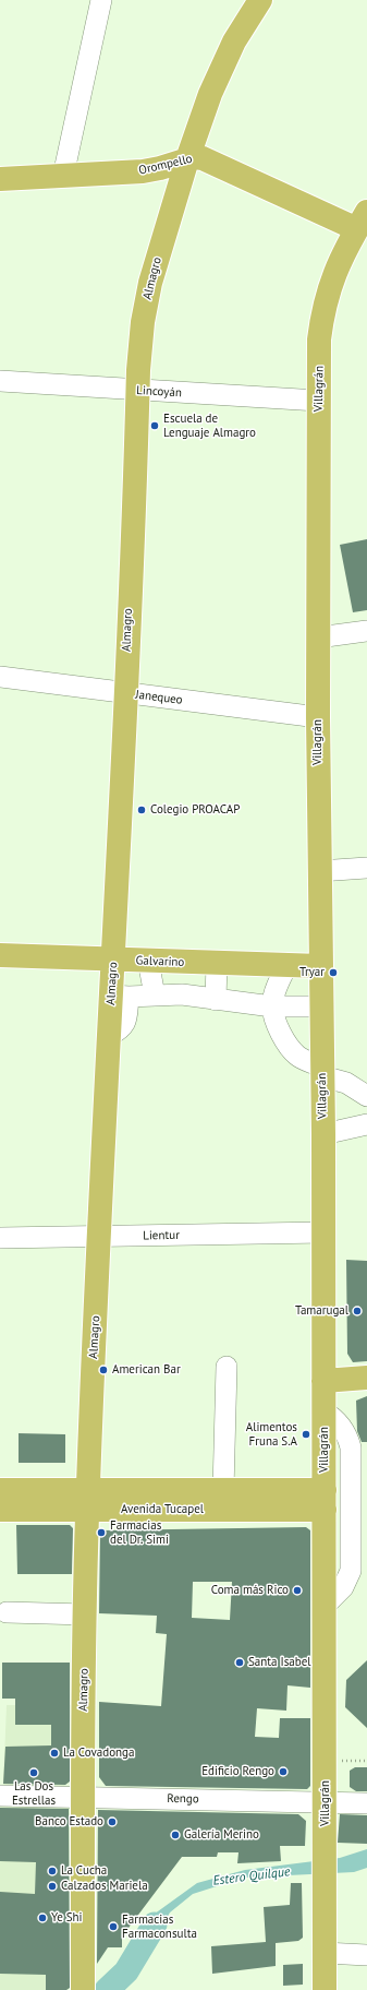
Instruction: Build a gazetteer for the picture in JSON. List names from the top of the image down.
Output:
{
  "streets": {
    "main road": [
      "Orompello",
      "Almagro",
      "Villagrán",
      "Galvarino",
      "Avenida Tucapel"
    ],
    "street": [
      "Lincoyán",
      "Janequeo",
      "Lientur",
      "Rengo"
    ]
  },
  "crossings": [
    ["Orompello", "Almagro"],
    ["Orompello", "Villagrán"],
    ["Almagro", "Lincoyán"],
    ["Almagro", "Janequeo"],
    ["Almagro", "Galvarino"],
    ["Almagro", "Lientur"],
    ["Almagro", "Avenida Tucapel"],
    ["Almagro", "Rengo"],
    ["Villagrán", "Lincoyán"],
    ["Villagrán", "Janequeo"],
    ["Villagrán", "Galvarino"],
    ["Villagrán", "Lientur"],
    ["Villagrán", "Avenida Tucapel"],
    ["Villagrán", "Rengo"]
  ],
  "water": ["Estero Quilque"],
  "places": [
    "Escuela de Lenguaje Almagro",
    "Colegio PROACAP",
    "Tryar",
    "Tamarugal",
    "American Bar",
    "Alimentos Fruna S.A",
    "Farmacias del Dr. Simi",
    "Coma más Rico",
    "Santa Isabel",
    "La Covadonga",
    "Edificio Rengo",
    "Las Dos Estrellas",
    "Banco Estado",
    "Galería Merino",
    "La Cucha",
    "Calzados Mariela",
    "Ye Shi",
    "Farmacias Farmaconsulta"
  ]
}
